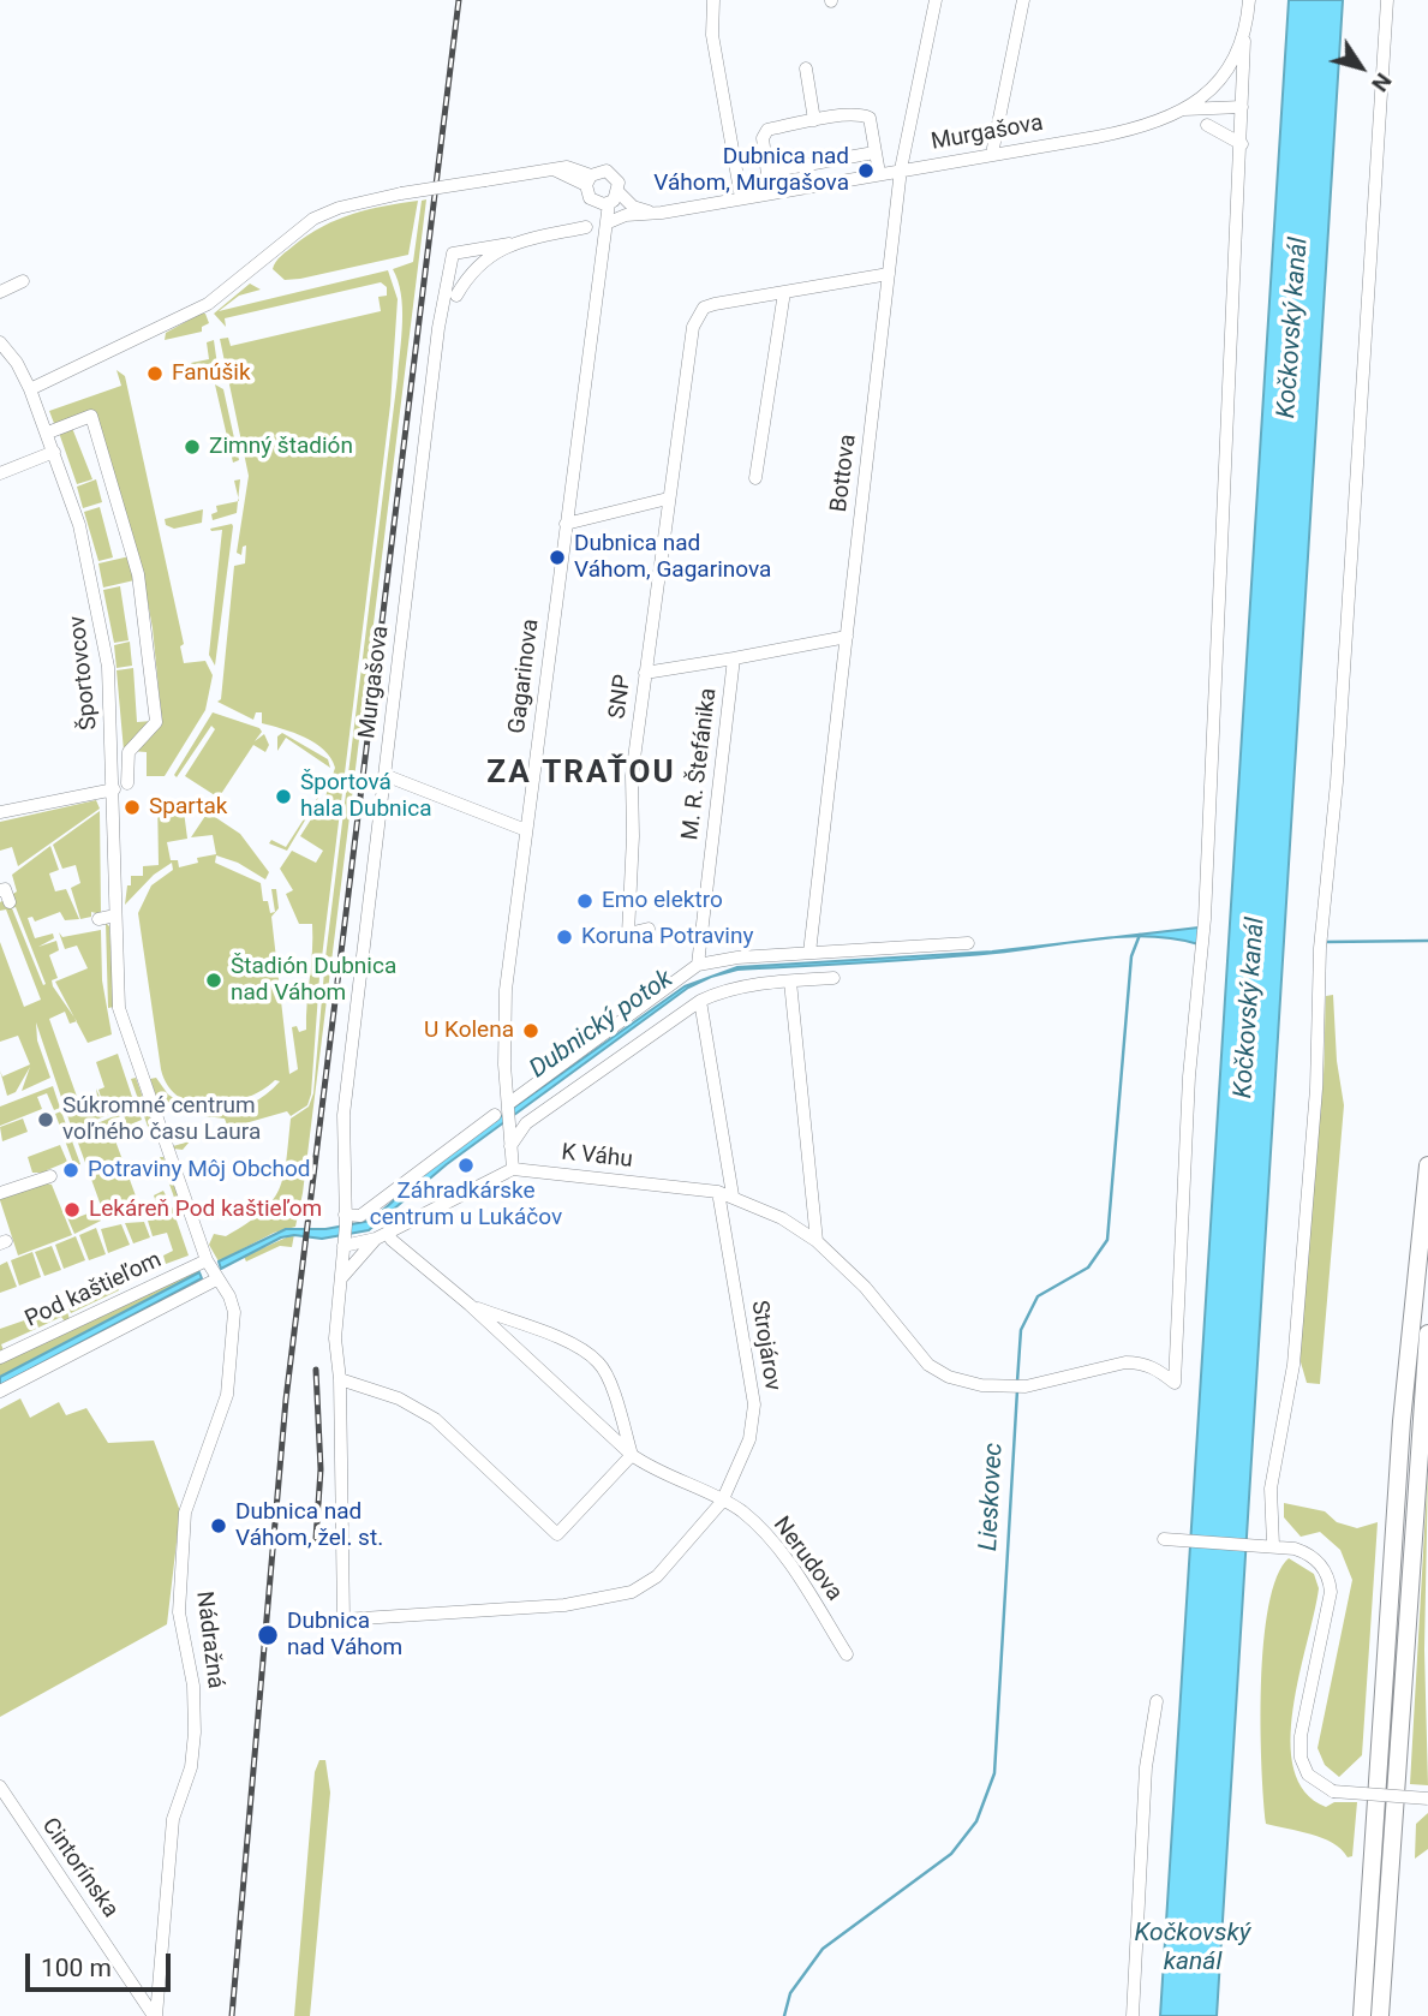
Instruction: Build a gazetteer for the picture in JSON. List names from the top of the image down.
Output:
{
  "streets": {
    "street": [
      "Murgašova",
      "Bottova",
      "Športovcov",
      "Gagarinova",
      "SNP",
      "M. R. Štefánika",
      "K Váhu",
      "Pod kaštieľom",
      "Strojárov",
      "Nerudova",
      "Nádražná",
      "Cintorínska"
    ]
  },
  "crossings": [
    ["Murgašova", "Bottova"],
    ["Murgašova", "Gagarinova"],
    ["Murgašova", "Strojárov"],
    ["Bottova", "SNP"],
    ["Gagarinova", "K Váhu"],
    ["SNP", "M. R. Štefánika"],
    ["K Váhu", "Strojárov"],
    ["Pod kaštieľom", "Nádražná"],
    ["Strojárov", "Nerudova"],
    ["Nádražná", "Cintorínska"]
  ],
  "districts": ["ZA TRAŤOU"],
  "water": ["Kočkovský kanál", "Dubnický potok", "Lieskovec"],
  "places": [
    "Dubnica nad Váhom, Murgašova",
    "Fanúšik",
    "Zimný štadión",
    "Dubnica nad Váhom, Gagarinova",
    "Športová hala Dubnica",
    "Spartak",
    "Emo elektro",
    "Koruna Potraviny",
    "Štadión Dubnica nad Váhom",
    "U Kolena",
    "Súkromné centrum voľného času Laura",
    "Záhradkárske centrum u Lukáčov",
    "Potraviny Môj Obchod",
    "Lekáreň Pod kaštieľom",
    "Dubnica nad Váhom, žel. st.",
    "Dubnica nad Váhom"
  ],
  "scale_bar": "100 m",
  "north": "bottom right"
}
